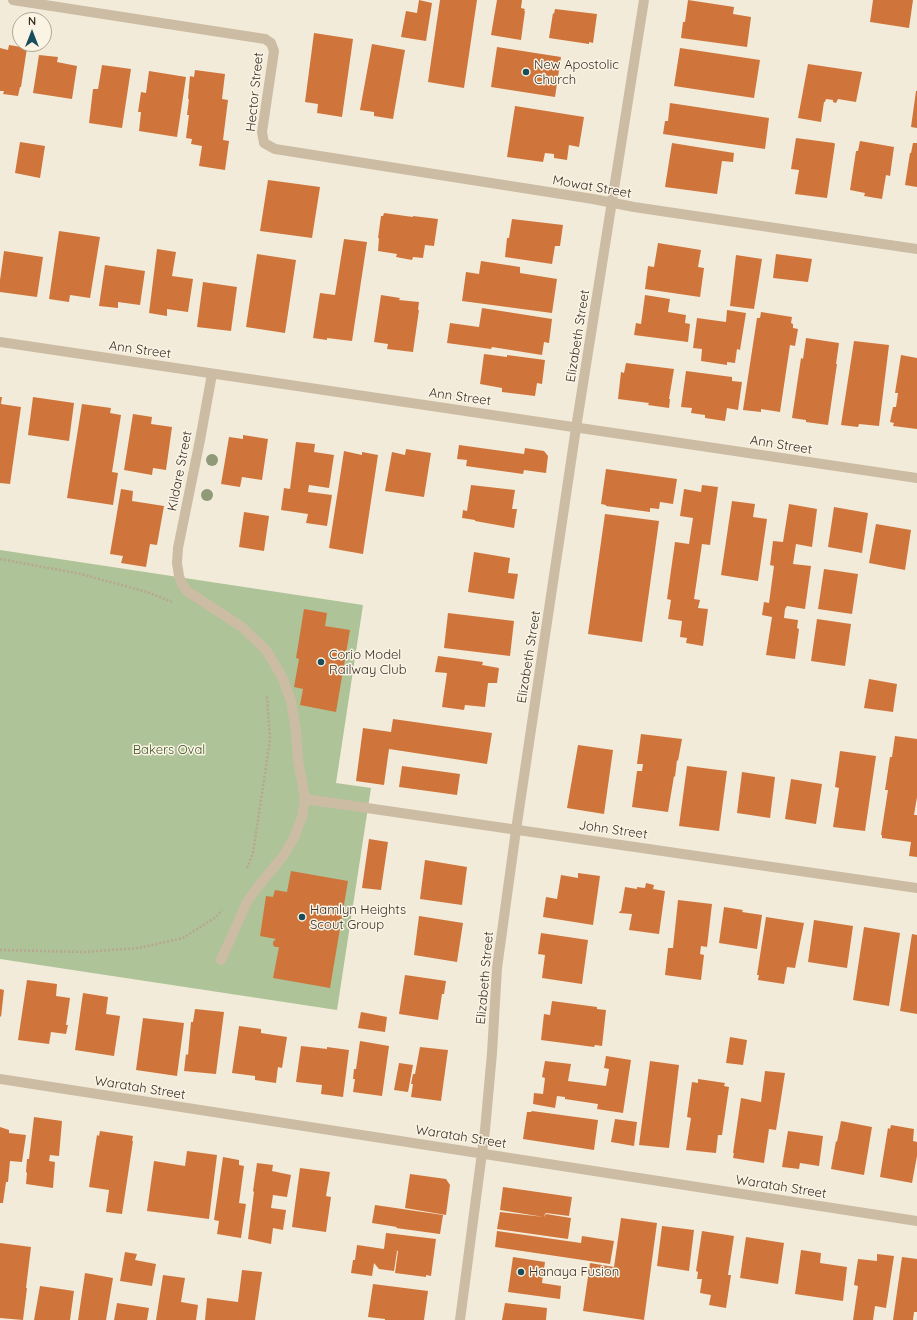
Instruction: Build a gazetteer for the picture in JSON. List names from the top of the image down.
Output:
{
  "streets": {
    "street": [
      "Hector Street",
      "Mowat Street",
      "Elizabeth Street",
      "Ann Street",
      "Kildare Street",
      "John Street",
      "Waratah Street"
    ]
  },
  "crossings": [
    ["Hector Street", "Mowat Street"],
    ["Mowat Street", "Elizabeth Street"],
    ["Elizabeth Street", "Ann Street"],
    ["Elizabeth Street", "John Street"],
    ["Elizabeth Street", "Waratah Street"],
    ["Ann Street", "Kildare Street"],
    ["Kildare Street", "John Street"]
  ],
  "parks": ["Bakers Oval"],
  "places": [
    "New Apostolic Church",
    "Corio Model Railway Club",
    "Hamlyn Heights Scout Group",
    "Hanaya Fusion"
  ],
  "north": "top"
}
